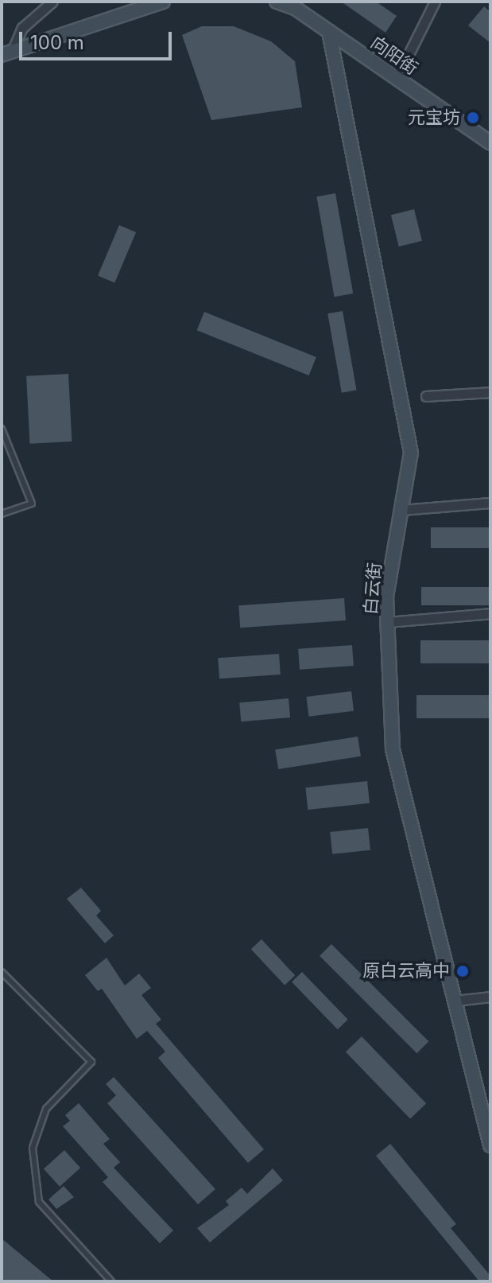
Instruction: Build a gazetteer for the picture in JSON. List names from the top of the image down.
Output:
{
  "streets": {
    "main road": ["向阳街", "白云街"]
  },
  "crossings": [
    ["向阳街", "白云街"]
  ],
  "places": ["元宝坊", "原白云高中"],
  "scale_bar": "100 m"
}
